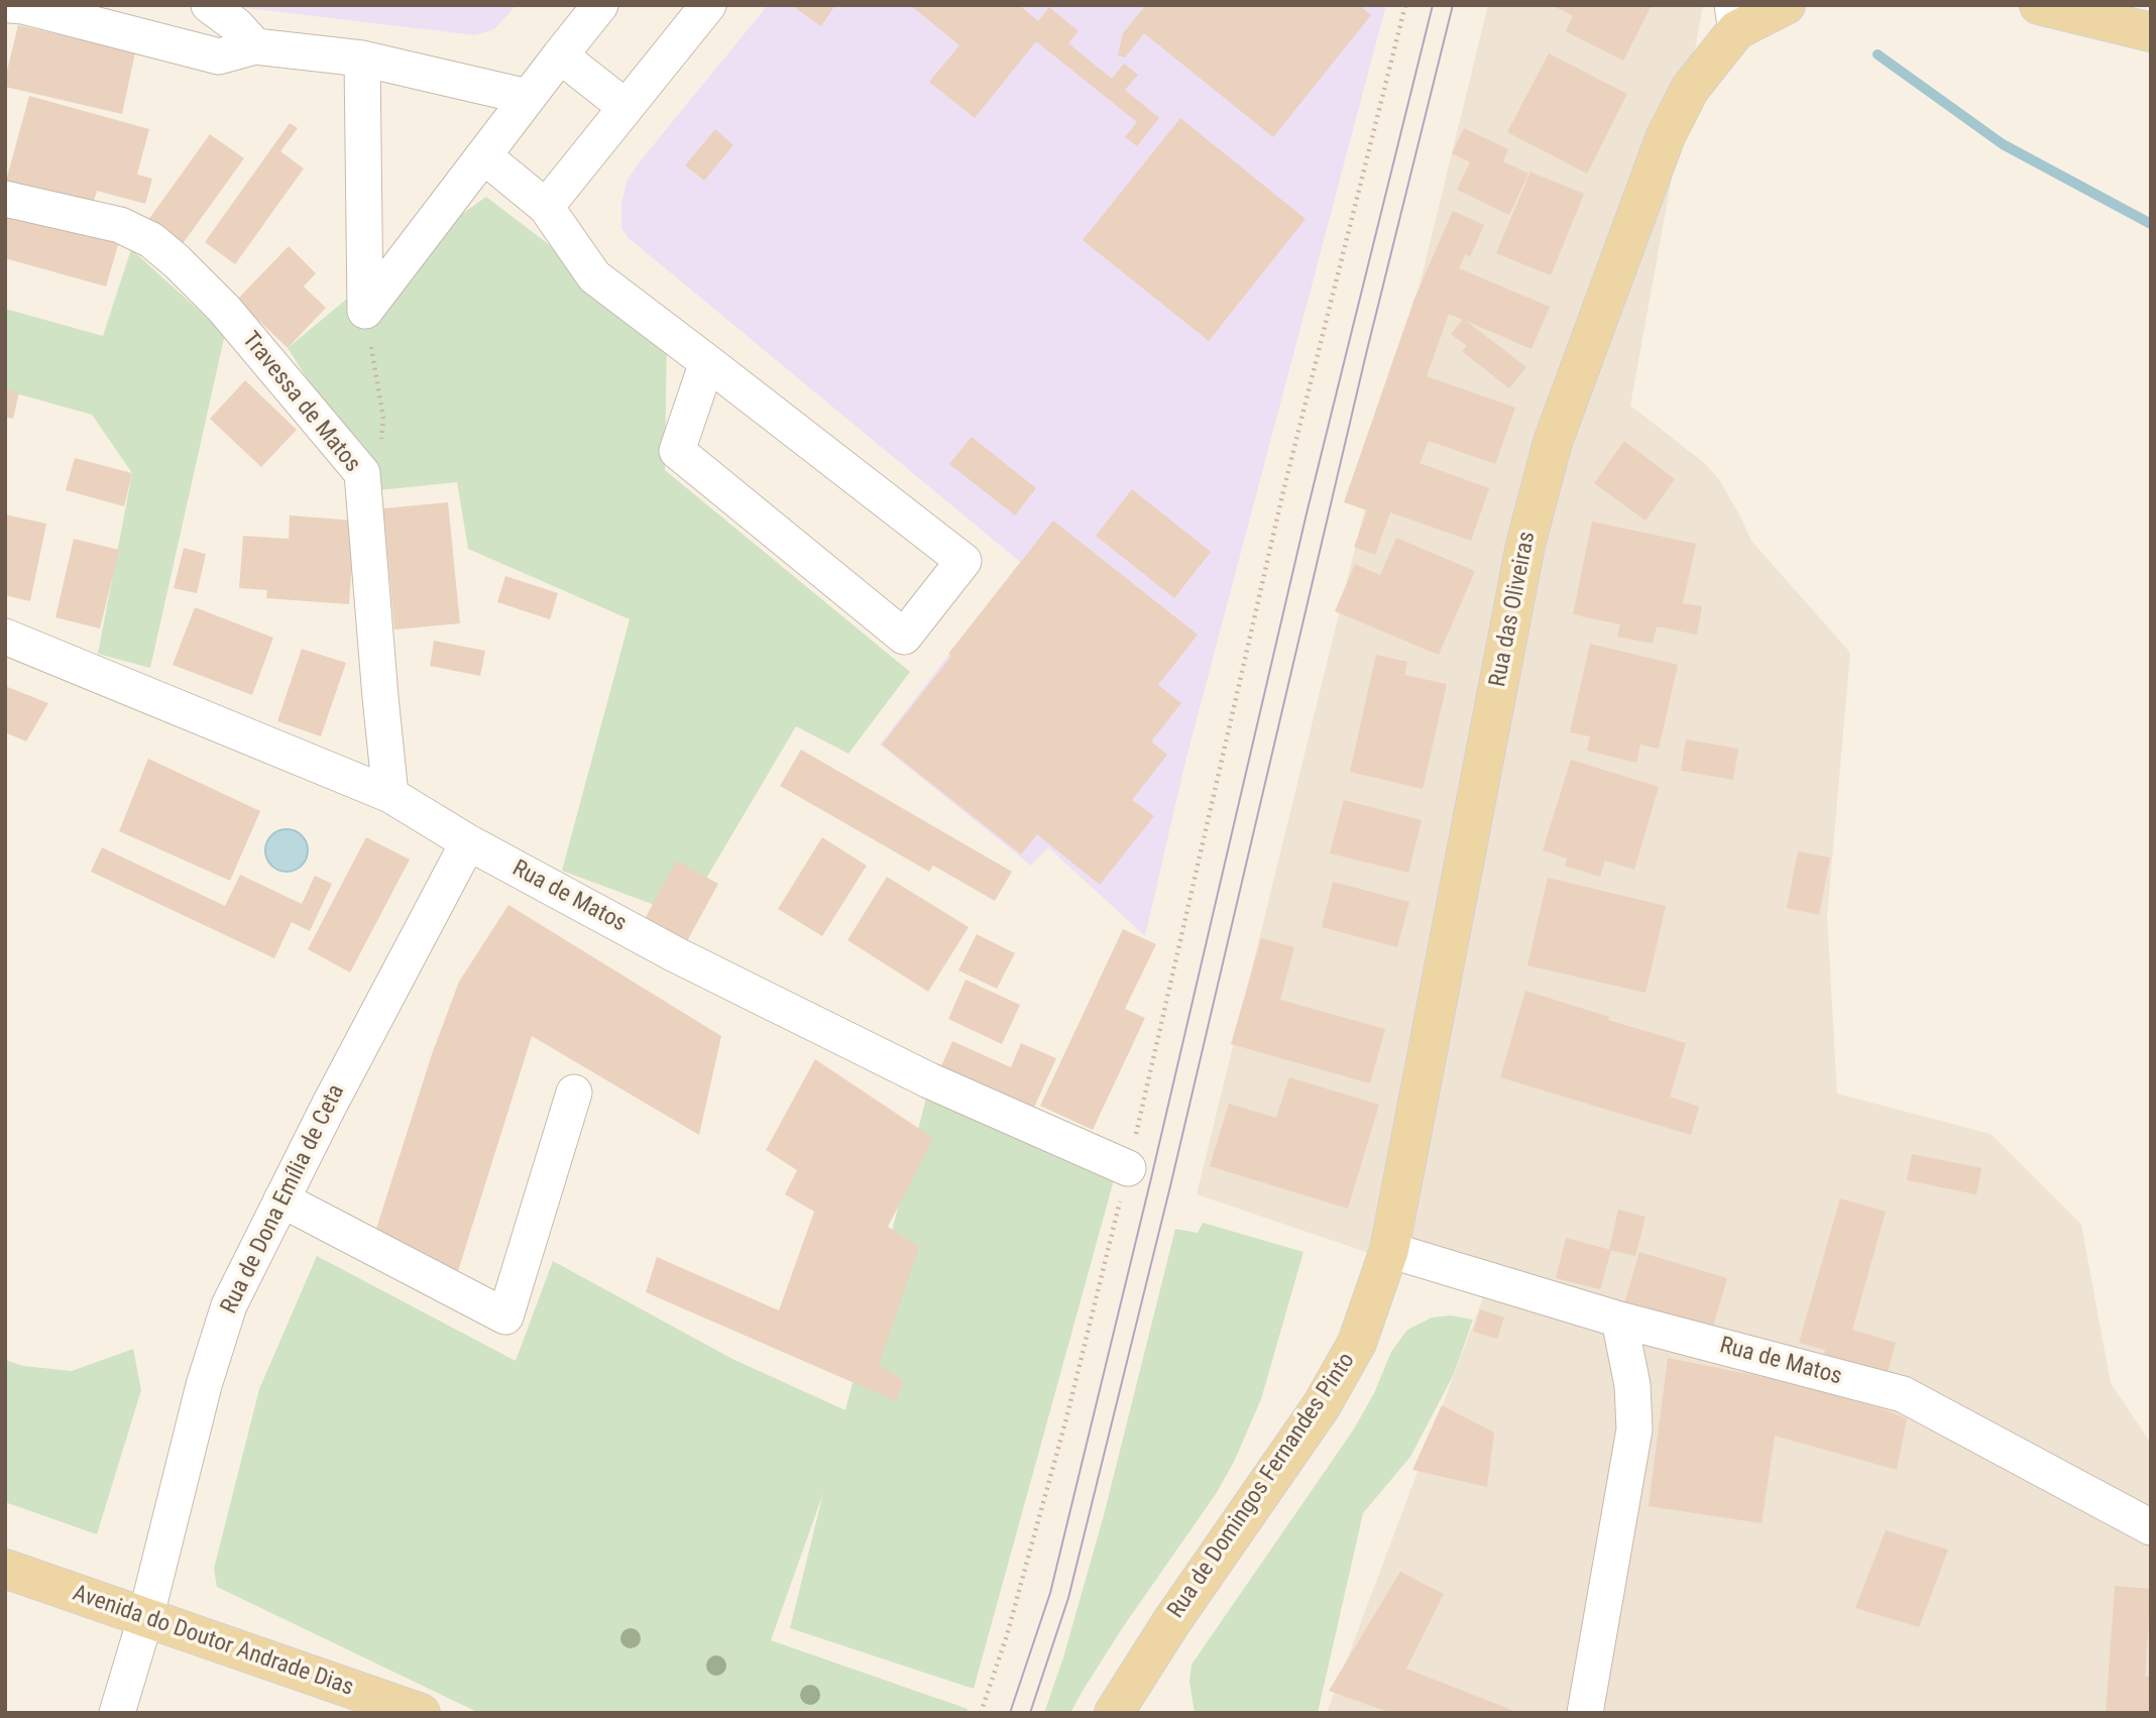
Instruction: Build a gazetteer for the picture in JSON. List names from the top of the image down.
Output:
{
  "streets": {
    "main road": ["Rua das Oliveiras", "Rua de Domingos Fernandes Pinto", "Avenida do Doutor Andrade Dias"],
    "street": ["Travessa de Matos", "Rua de Matos", "Rua de Dona Emília de Ceta"]
  },
  "crossings": [
    ["Travessa de Matos", "Rua de Matos"],
    ["Rua das Oliveiras", "Rua de Matos"],
    ["Rua das Oliveiras", "Rua de Domingos Fernandes Pinto"],
    ["Rua de Matos", "Rua de Dona Emília de Ceta"],
    ["Rua de Matos", "Rua de Domingos Fernandes Pinto"],
    ["Rua de Dona Emília de Ceta", "Avenida do Doutor Andrade Dias"]
  ]
}
